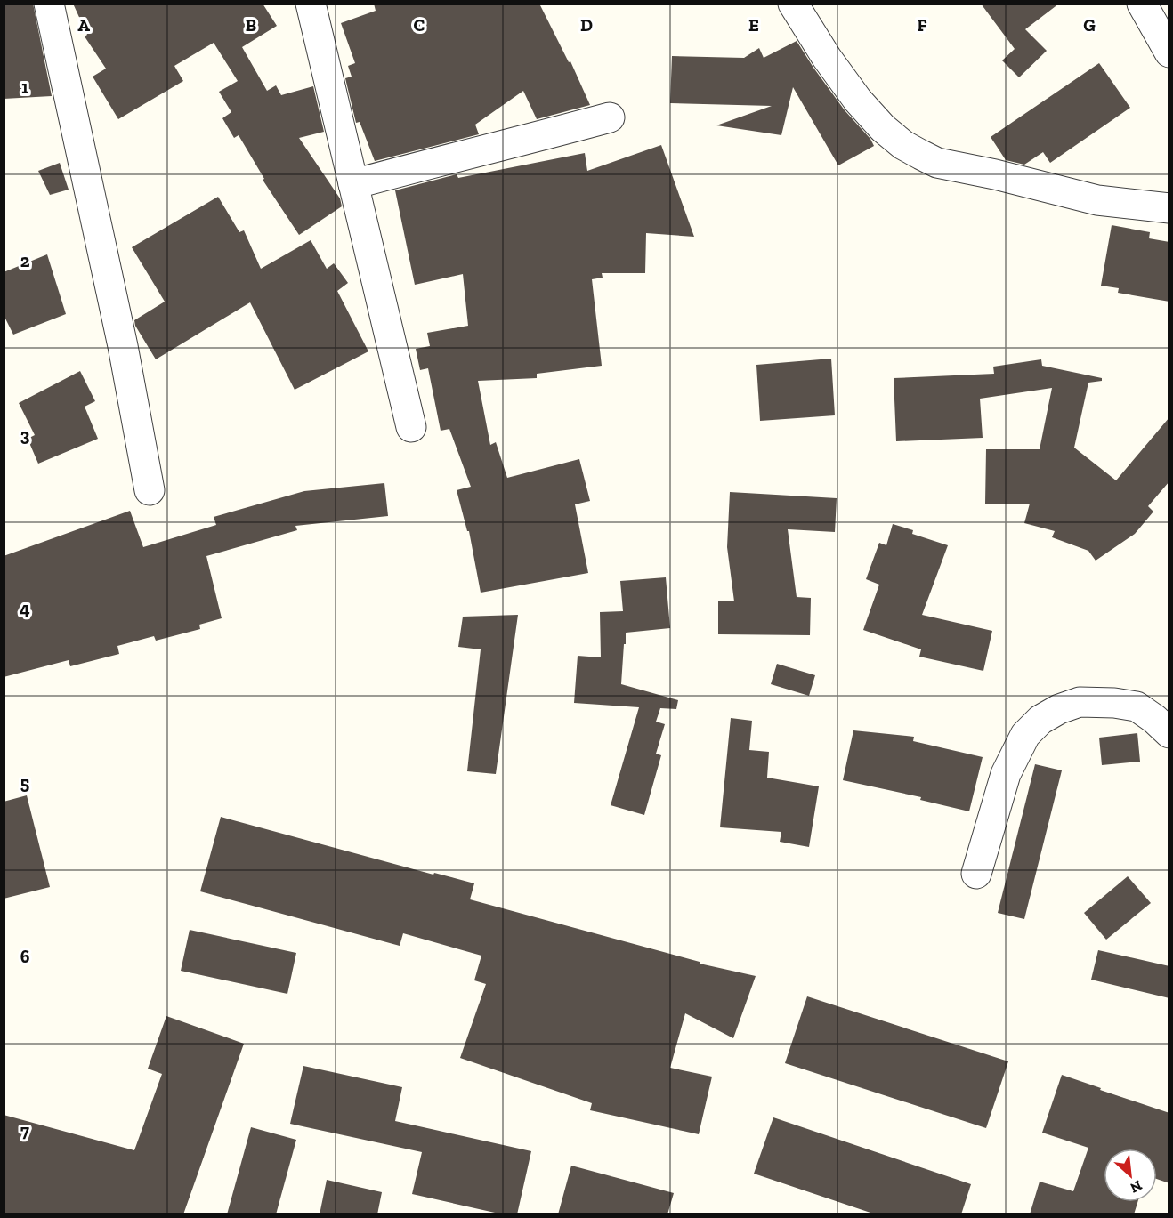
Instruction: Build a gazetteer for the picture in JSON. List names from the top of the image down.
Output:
{
  "north": "bottom right",
  "grid": {
    "columns": [
      "A",
      "B",
      "C",
      "D",
      "E",
      "F",
      "G"
    ],
    "rows": [
      "1",
      "2",
      "3",
      "4",
      "5",
      "6",
      "7"
    ]
  }
}
